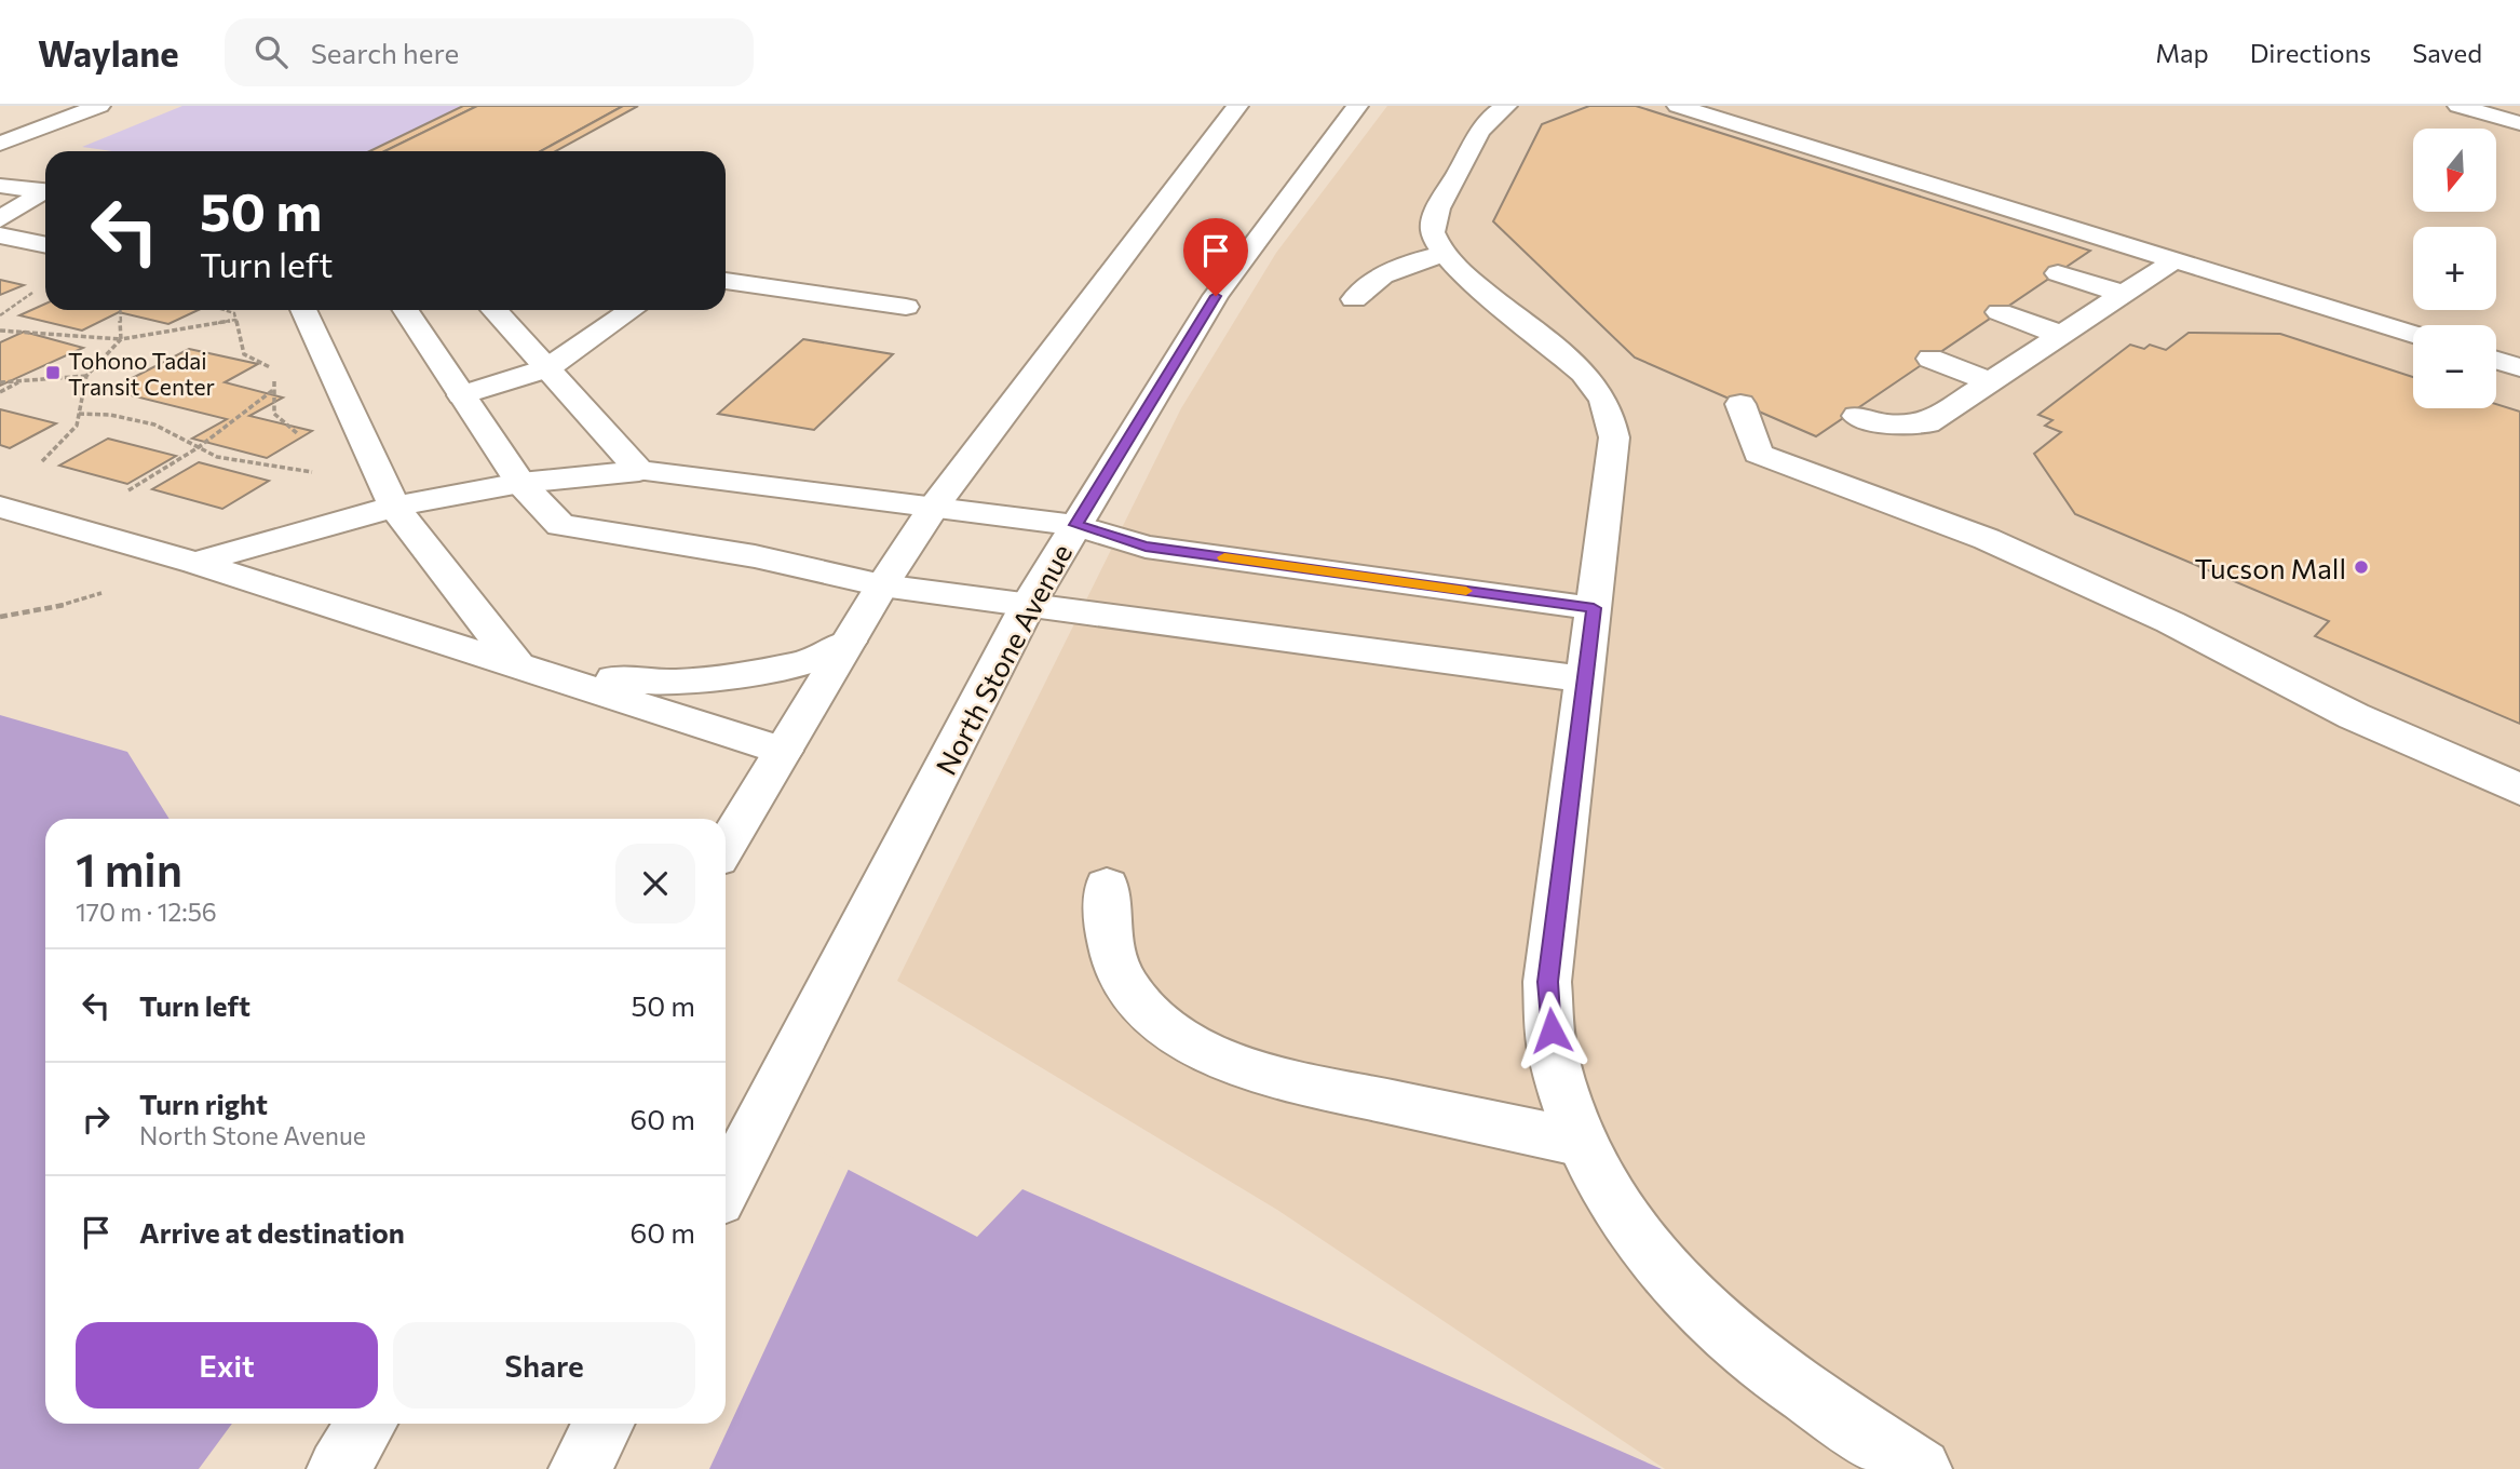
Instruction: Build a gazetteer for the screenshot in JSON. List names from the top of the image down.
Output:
{
  "streets": {
    "street": ["North Stone Avenue"]
  },
  "places": {
    "transit": ["Tohono Tadai Transit Center"],
    "other": ["Tucson Mall"]
  },
  "north": "bottom",
  "page": {
    "header": "Waylane",
    "search": "Search here",
    "nav": ["Map", "Directions", "Saved"],
    "map_buttons": ["+", "−"],
    "turn": ["50 m", "Turn left"],
    "heading": ["1 min", "170 m · 12:56"],
    "list": [
      {
        "name": "Turn left",
        "value": "50 m"
      },
      {
        "name": "Turn right",
        "note": "North Stone Avenue",
        "value": "60 m"
      },
      {
        "name": "Arrive at destination",
        "value": "60 m"
      }
    ],
    "buttons": ["Exit", "Share"]
  }
}
